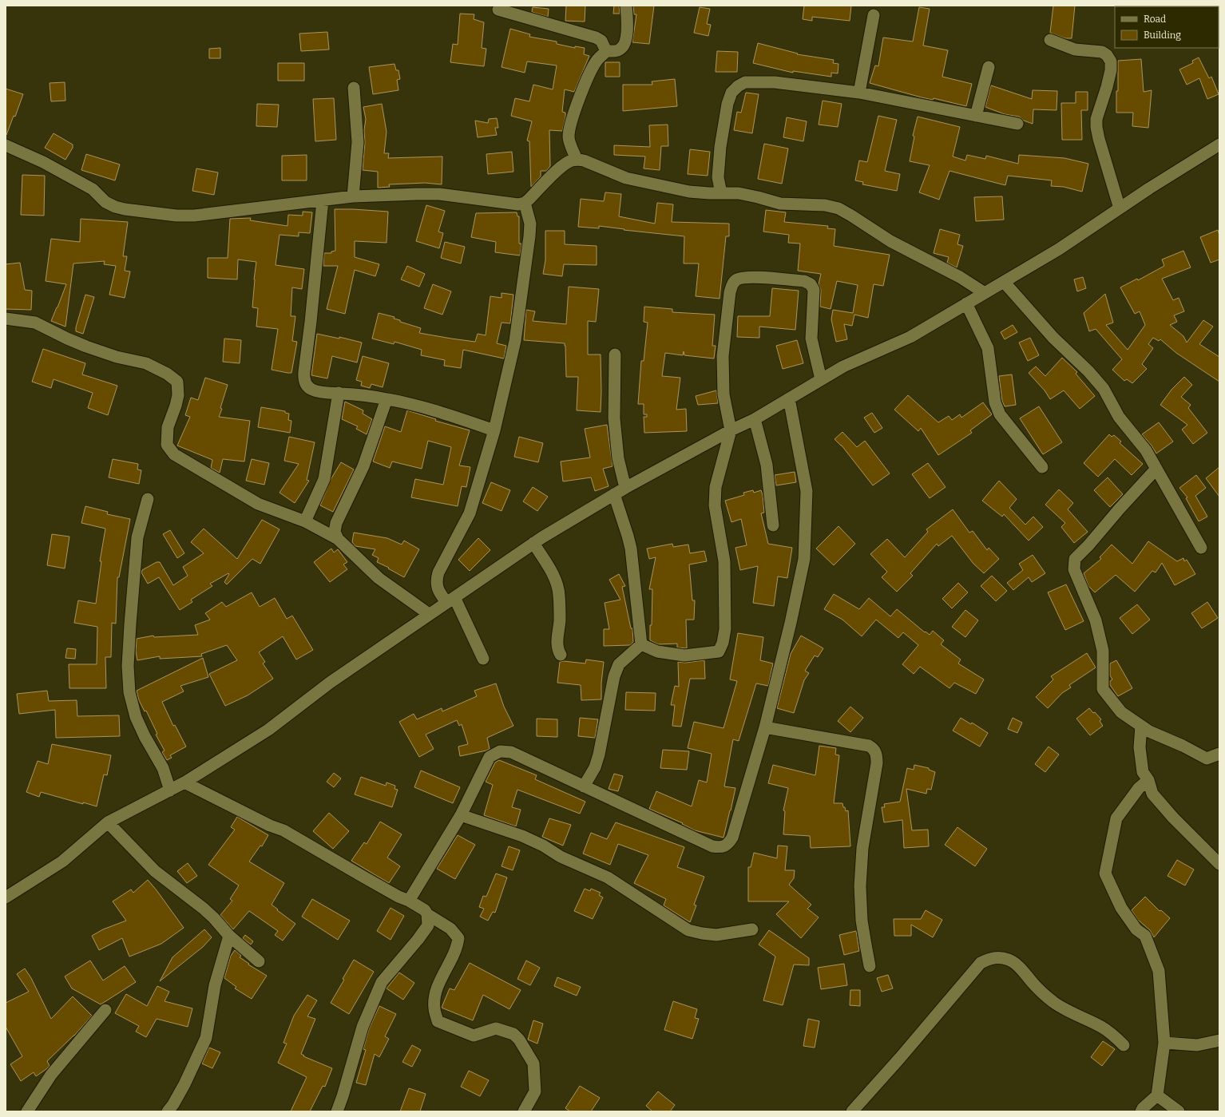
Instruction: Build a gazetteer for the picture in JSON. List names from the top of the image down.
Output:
{
  "legend": ["Road", "Building"]
}
